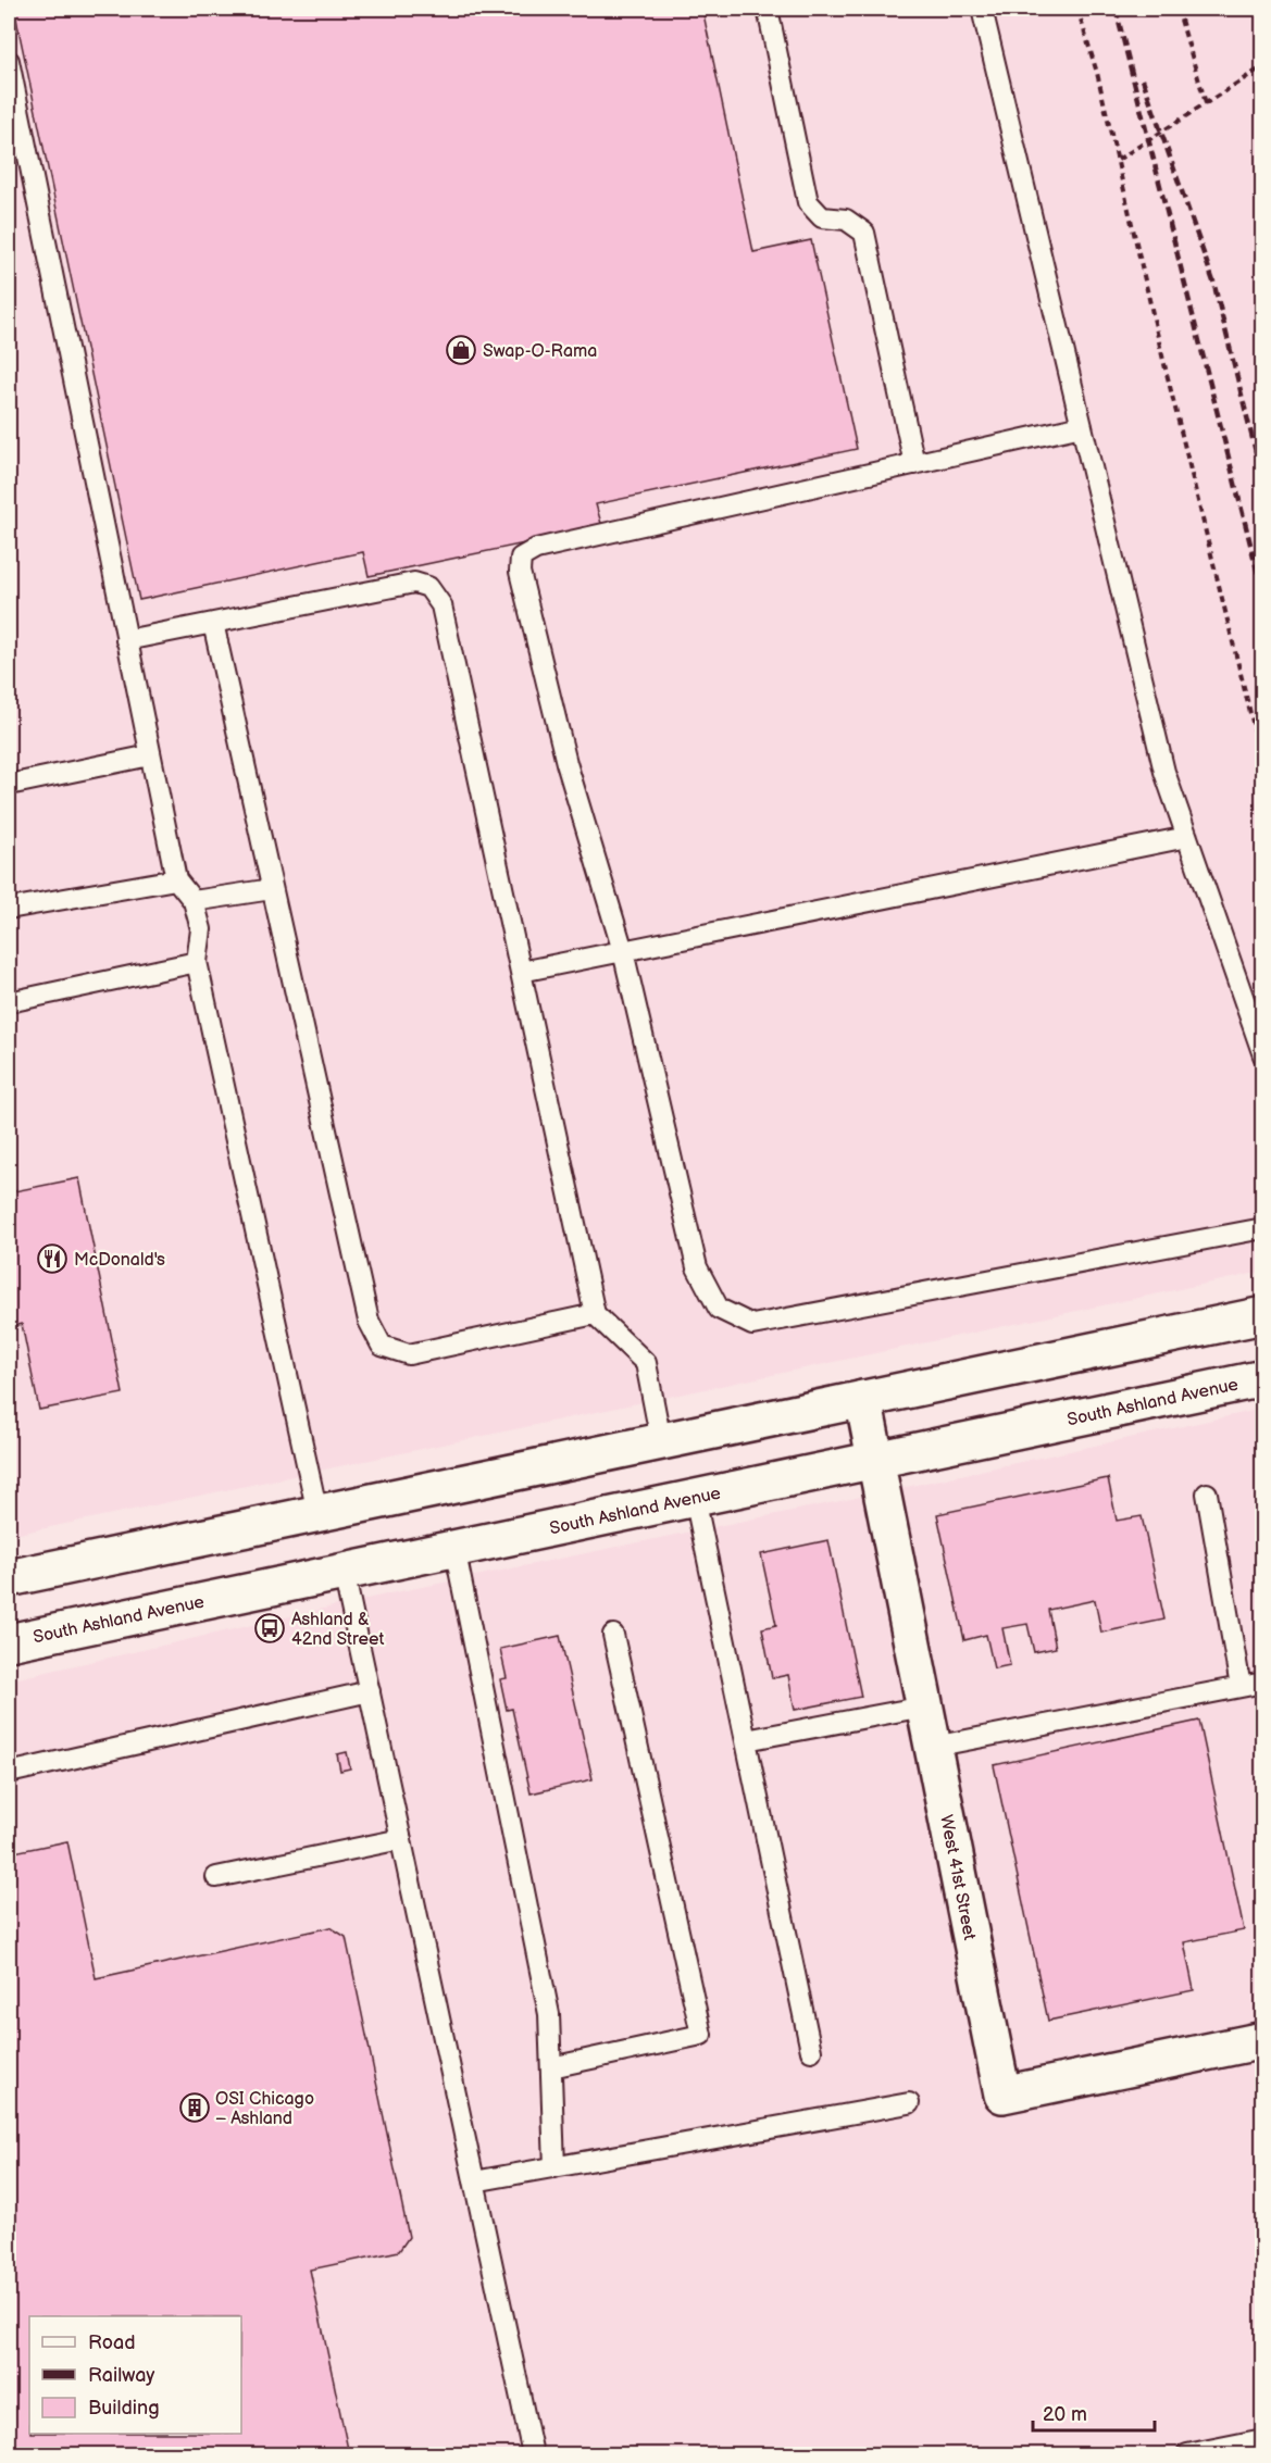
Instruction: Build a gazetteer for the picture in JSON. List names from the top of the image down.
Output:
{
  "streets": {
    "main road": ["South Ashland Avenue", "West 41st Street"]
  },
  "crossings": [
    ["South Ashland Avenue", "West 41st Street"]
  ],
  "places": {
    "shop": ["Swap-O-Rama"],
    "restaurant": ["McDonald's"],
    "bus stop": ["Ashland & 42nd Street"],
    "building": ["OSI Chicago – Ashland"]
  },
  "legend": ["Road", "Railway", "Building"],
  "scale_bar": "20 m"
}
